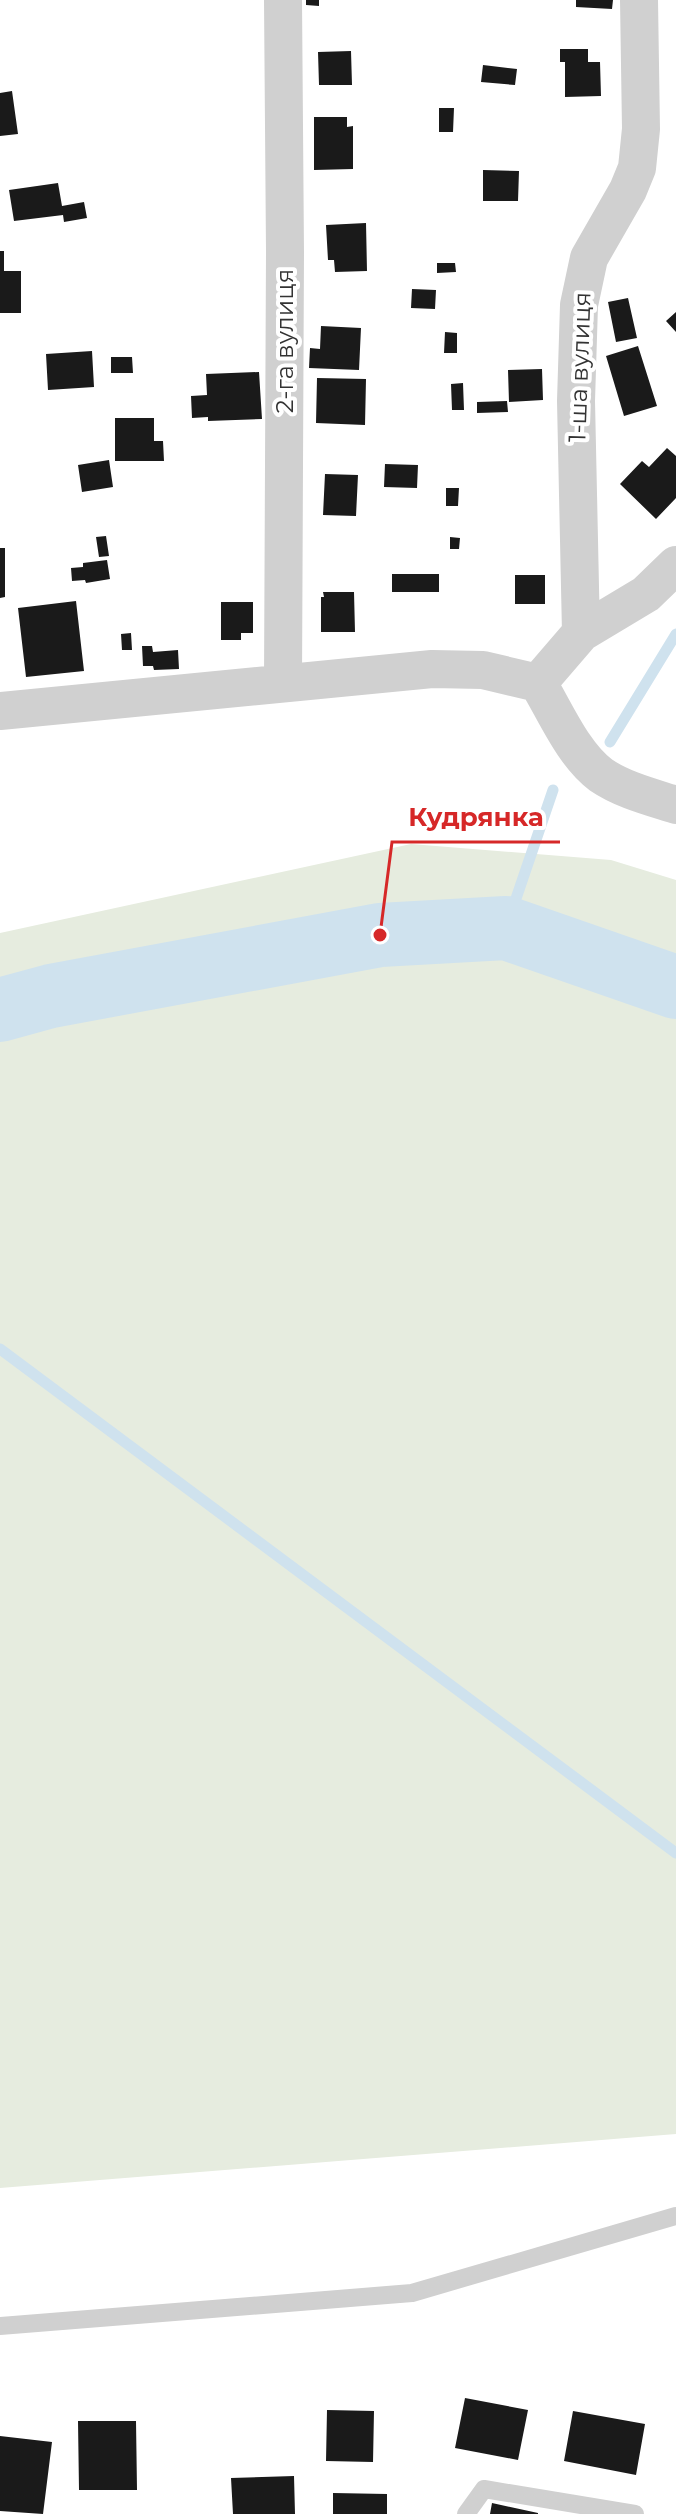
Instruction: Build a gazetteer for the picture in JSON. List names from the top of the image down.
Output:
{
  "streets": {
    "street": ["2-га вулиця", "1-ша вулиця"]
  },
  "places": ["Кудрянка"]
}
